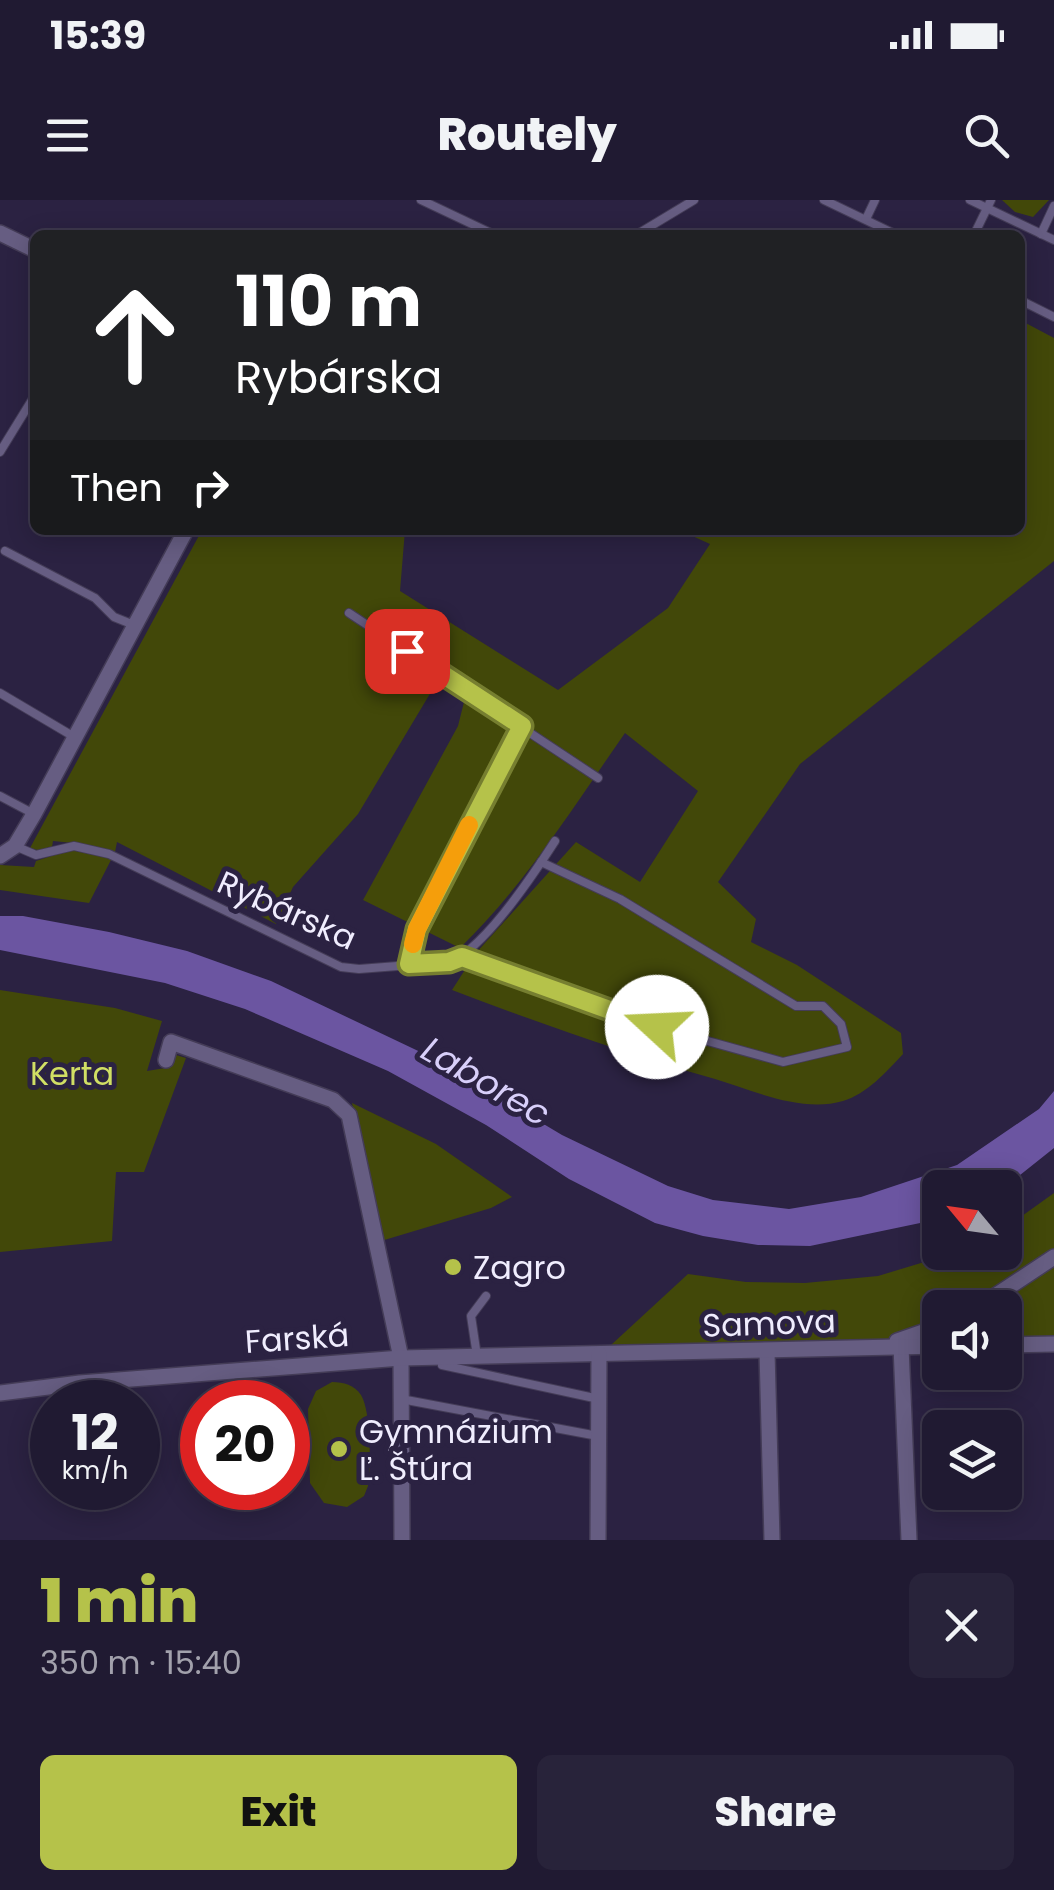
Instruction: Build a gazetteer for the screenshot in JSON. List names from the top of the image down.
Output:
{
  "streets": {
    "street": ["Samova", "Farská"],
    "lane": ["Rybárska"]
  },
  "crossings": [
    ["Samova", "Farská"]
  ],
  "water": ["Laborec"],
  "parks": ["Kerta"],
  "places": ["Zagro", "Gymnázium Ľ. Štúra"],
  "north": "top left",
  "page": {
    "status": "15:39",
    "header": "Routely",
    "turn": ["110 m", "Rybárska"],
    "then": "Then",
    "speed": "12 km/h",
    "limit": "20",
    "heading": ["1 min", "350 m · 15:40"],
    "buttons": ["Exit", "Share"]
  }
}
